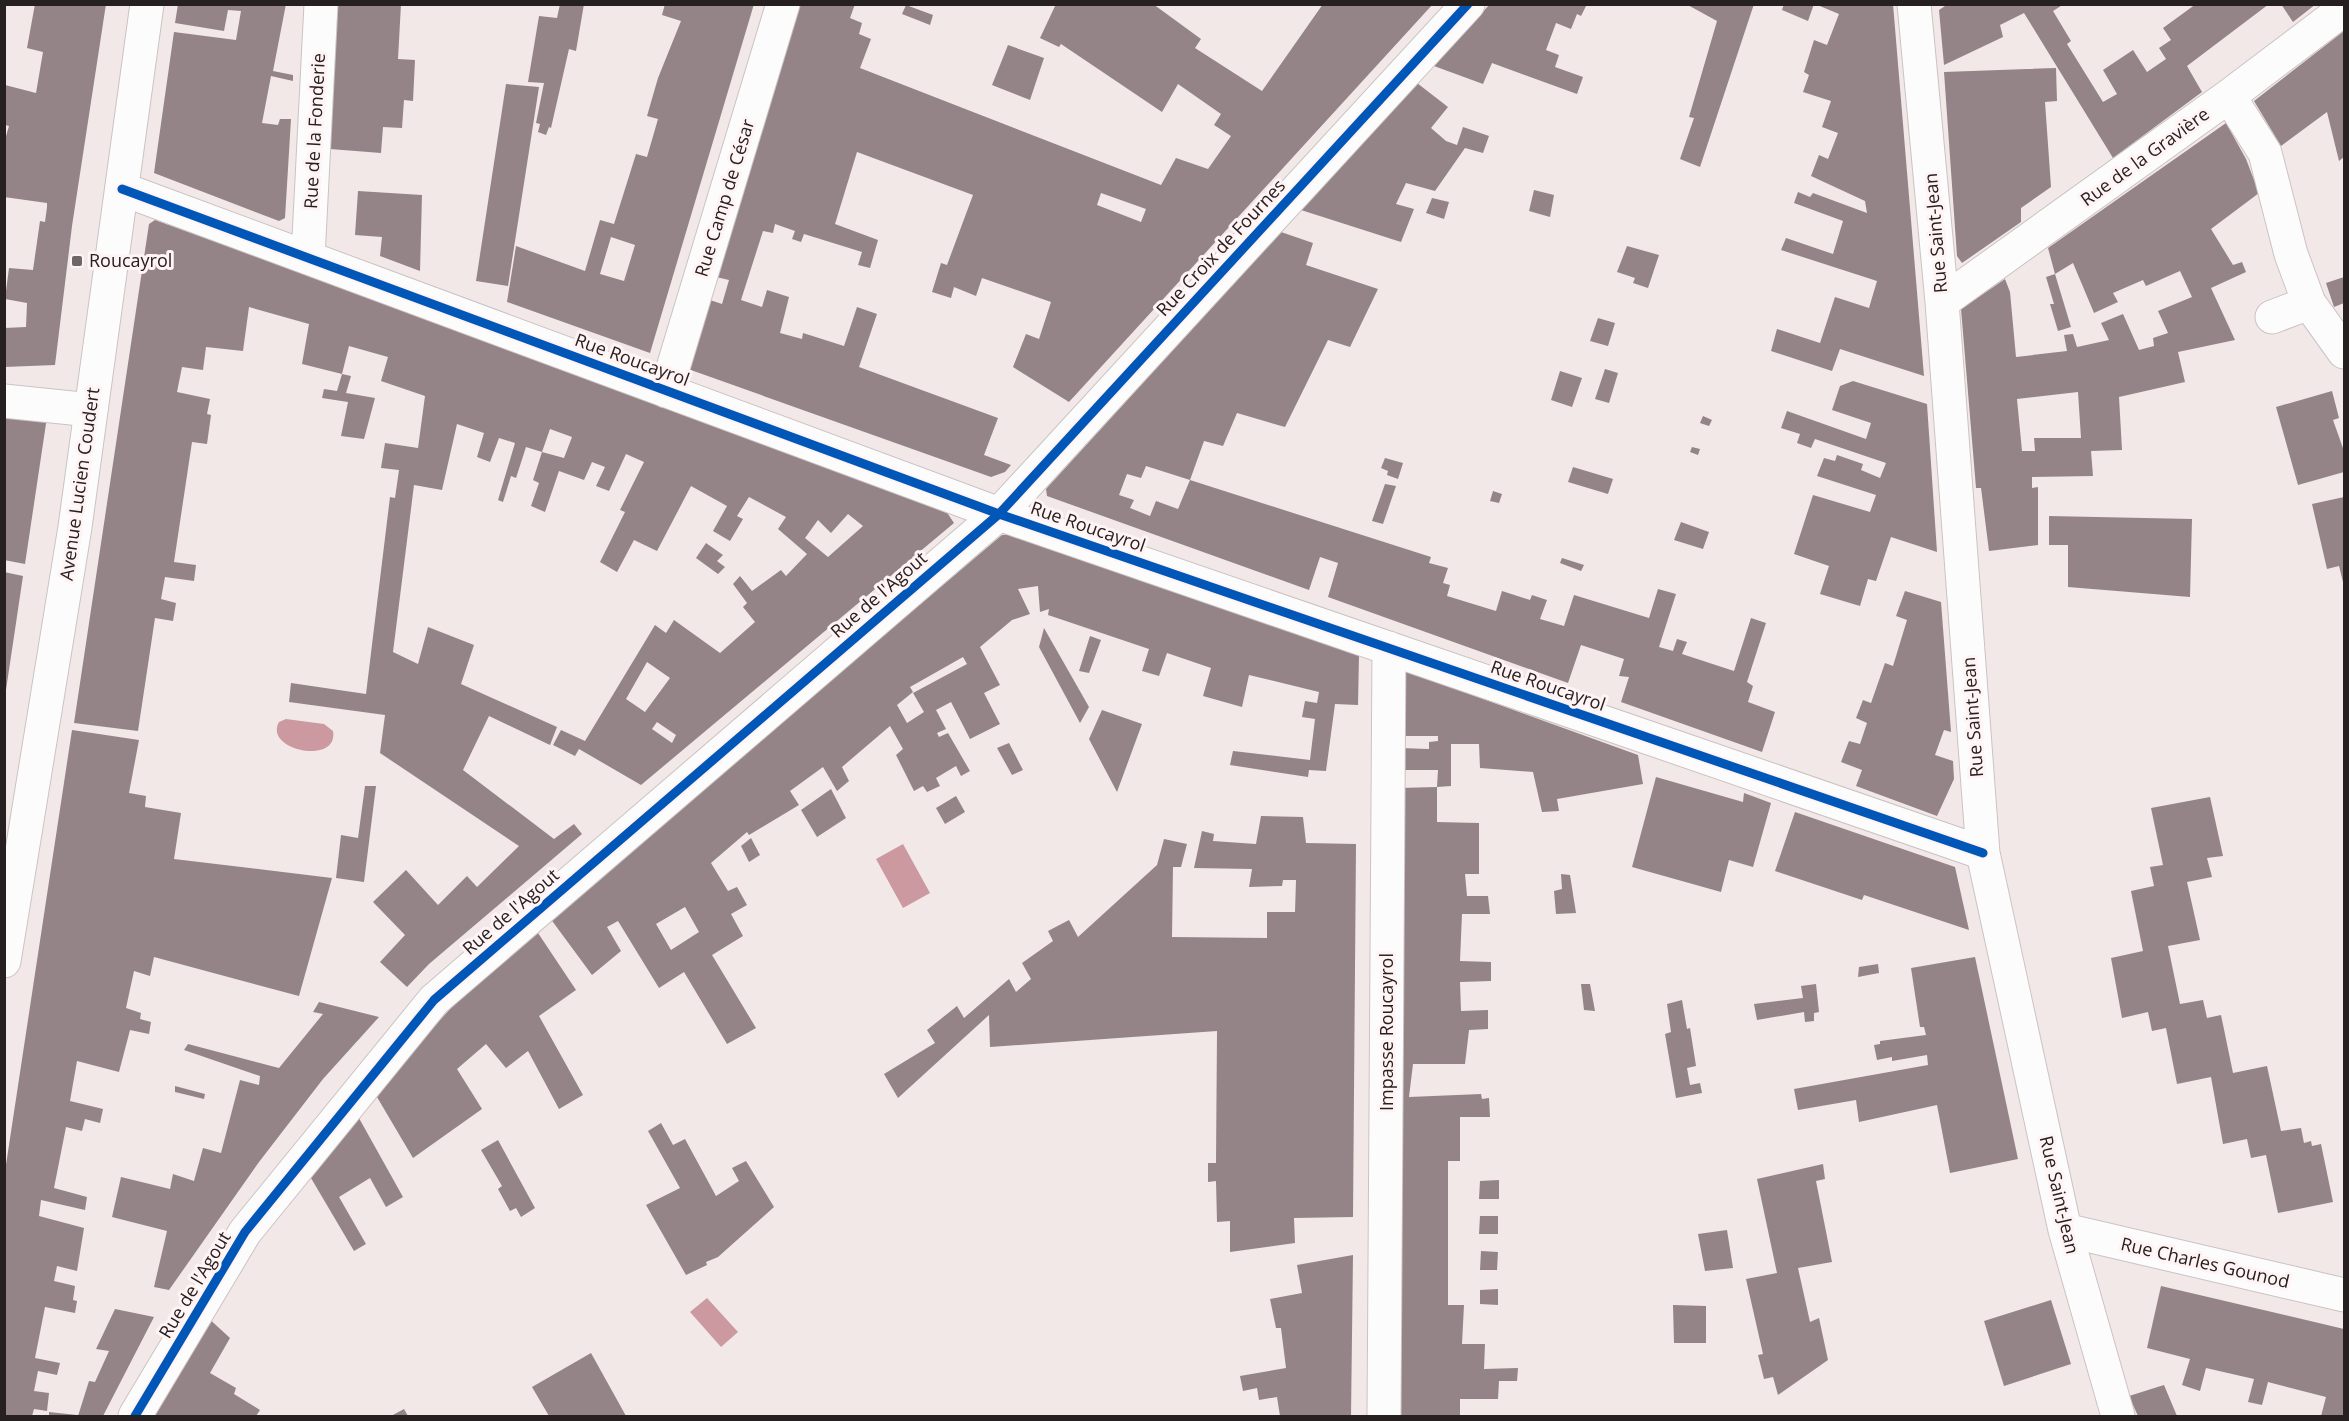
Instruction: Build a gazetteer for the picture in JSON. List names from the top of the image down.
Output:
{
  "streets": {
    "street": [
      "Rue de la Fonderie",
      "Rue de la Gravière",
      "Rue Camp de César",
      "Rue Saint-Jean",
      "Rue Croix de Fournes",
      "Rue Roucayrol",
      "Avenue Lucien Coudert",
      "Rue de l'Agout",
      "Impasse Roucayrol",
      "Rue Charles Gounod"
    ]
  },
  "crossings": [
    ["Rue de la Fonderie", "Rue Roucayrol"],
    ["Rue de la Gravière", "Rue Saint-Jean"],
    ["Rue Camp de César", "Rue Roucayrol"],
    ["Rue Saint-Jean", "Rue Roucayrol"],
    ["Rue Saint-Jean", "Rue Charles Gounod"],
    ["Rue Croix de Fournes", "Rue Roucayrol"],
    ["Rue Croix de Fournes", "Rue de l'Agout"],
    ["Rue Roucayrol", "Avenue Lucien Coudert"],
    ["Rue Roucayrol", "Rue de l'Agout"],
    ["Rue Roucayrol", "Impasse Roucayrol"]
  ],
  "places": {
    "transit": ["Roucayrol"]
  }
}
